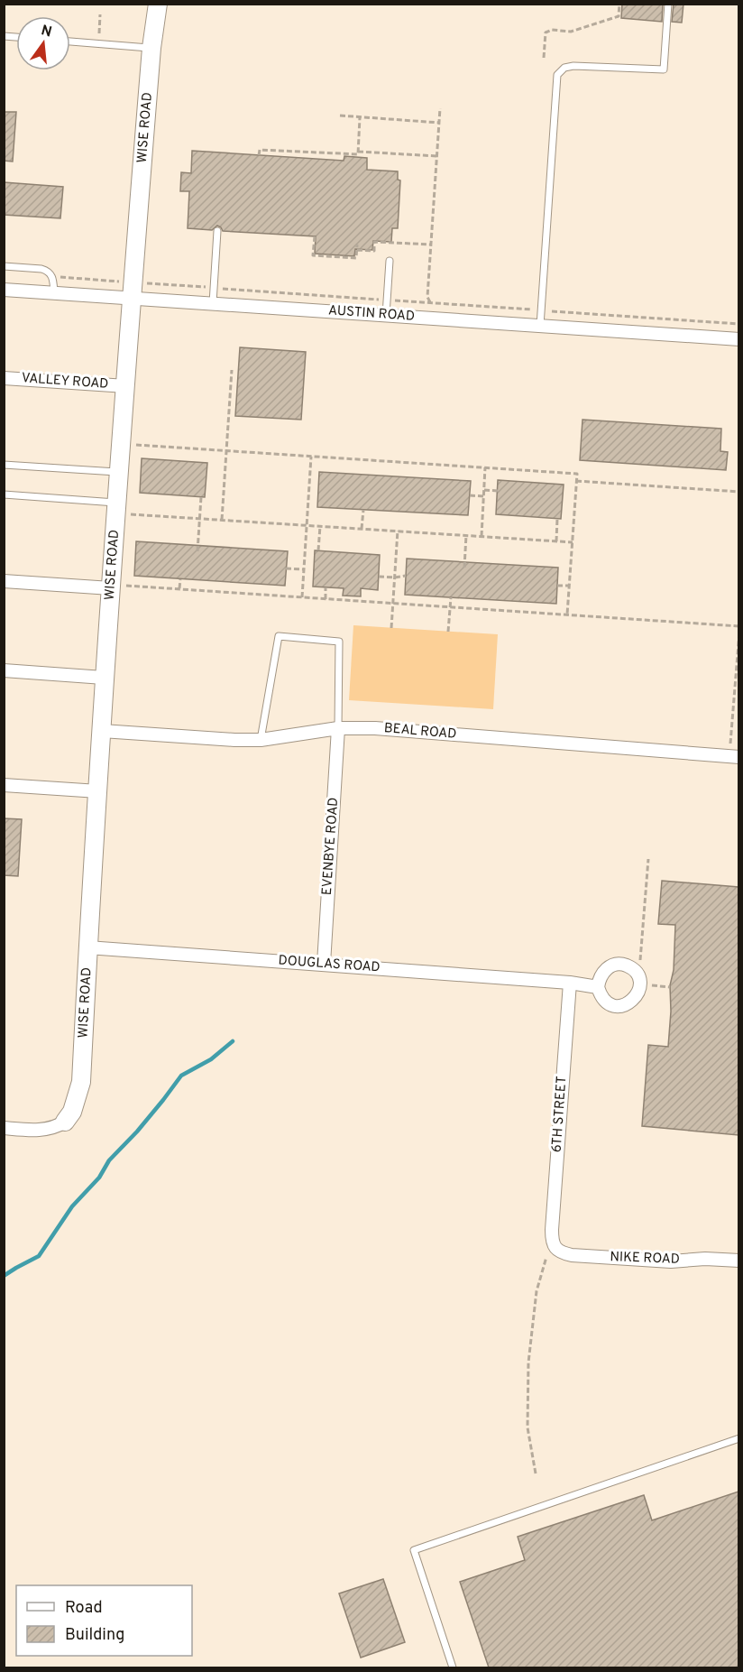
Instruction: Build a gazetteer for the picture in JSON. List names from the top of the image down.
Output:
{
  "streets": {
    "street": [
      "WISE ROAD",
      "AUSTIN ROAD",
      "VALLEY ROAD",
      "BEAL ROAD",
      "EVENBYE ROAD",
      "DOUGLAS ROAD",
      "6TH STREET",
      "NIKE ROAD"
    ]
  },
  "crossings": [
    ["WISE ROAD", "AUSTIN ROAD"],
    ["WISE ROAD", "VALLEY ROAD"],
    ["WISE ROAD", "BEAL ROAD"],
    ["WISE ROAD", "DOUGLAS ROAD"],
    ["BEAL ROAD", "EVENBYE ROAD"],
    ["EVENBYE ROAD", "DOUGLAS ROAD"],
    ["DOUGLAS ROAD", "6TH STREET"],
    ["6TH STREET", "NIKE ROAD"]
  ],
  "legend": ["Road", "Building"],
  "north": "top"
}
